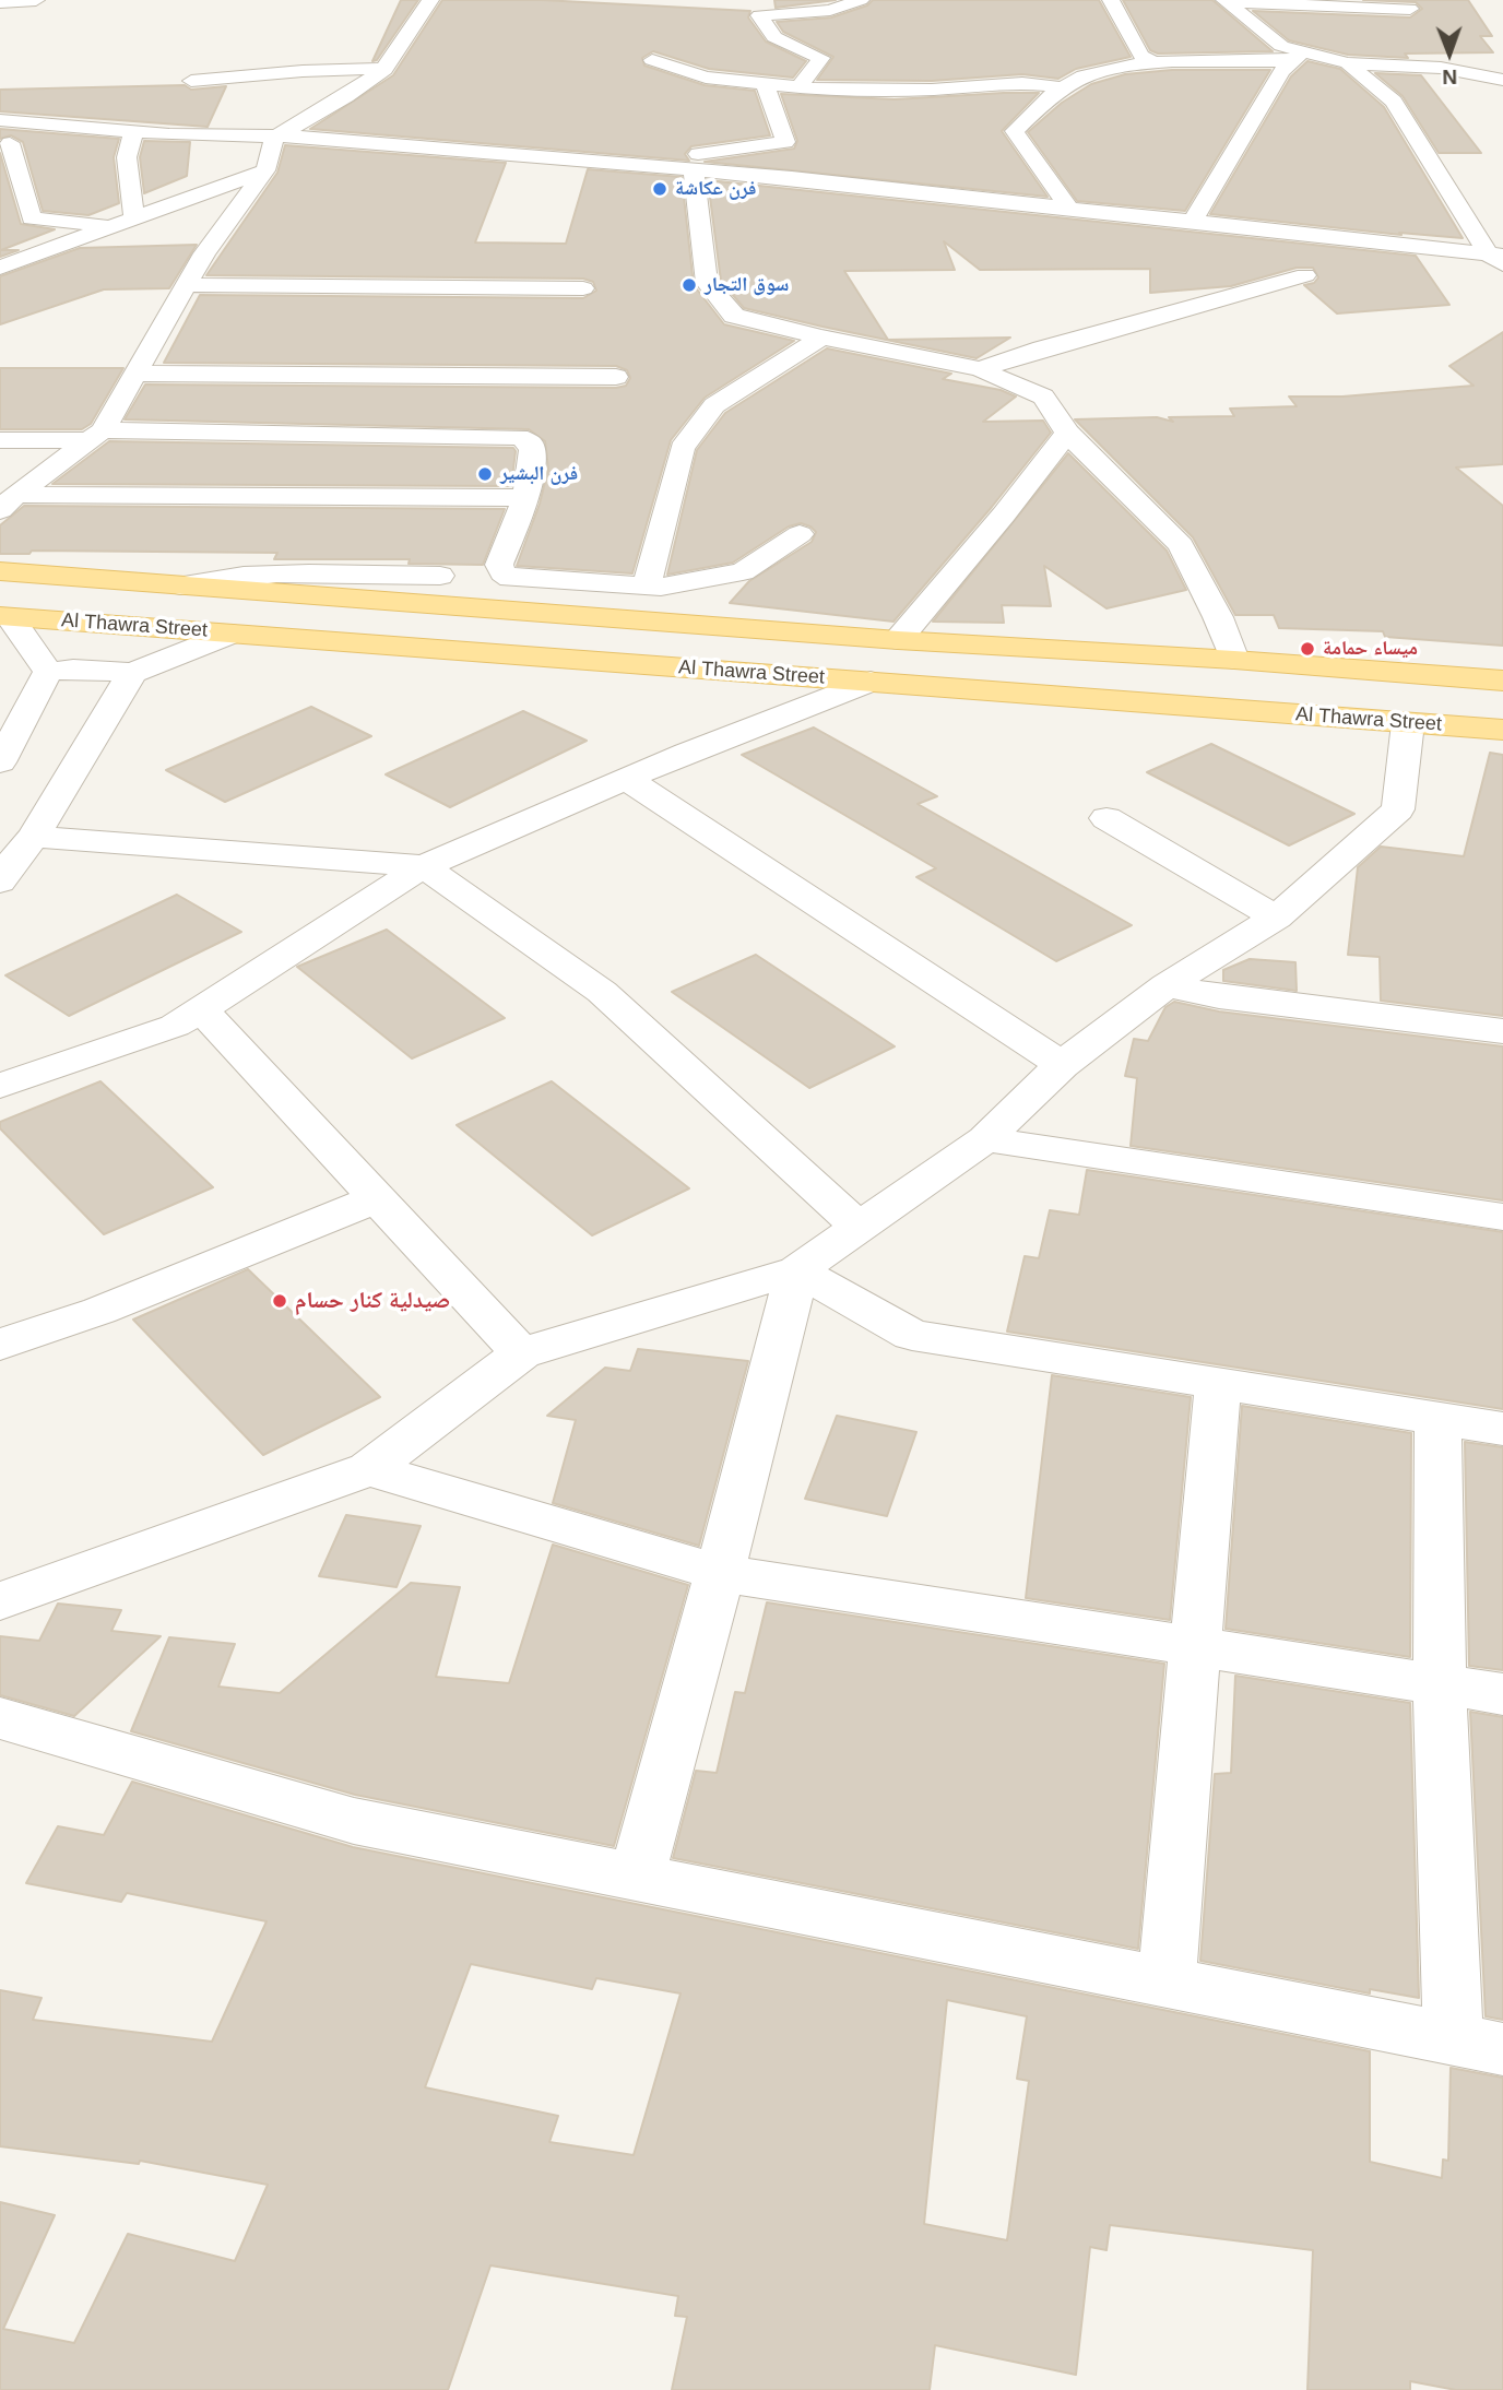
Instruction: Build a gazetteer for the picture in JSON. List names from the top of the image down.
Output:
{
  "streets": {
    "main road": ["Al Thawra Street"]
  },
  "places": [
    "فرن عكاشة",
    "سوق التجار",
    "فرن البشير",
    "ميساء حمامة",
    "صيدلية كنار حسام"
  ],
  "north": "bottom"
}
